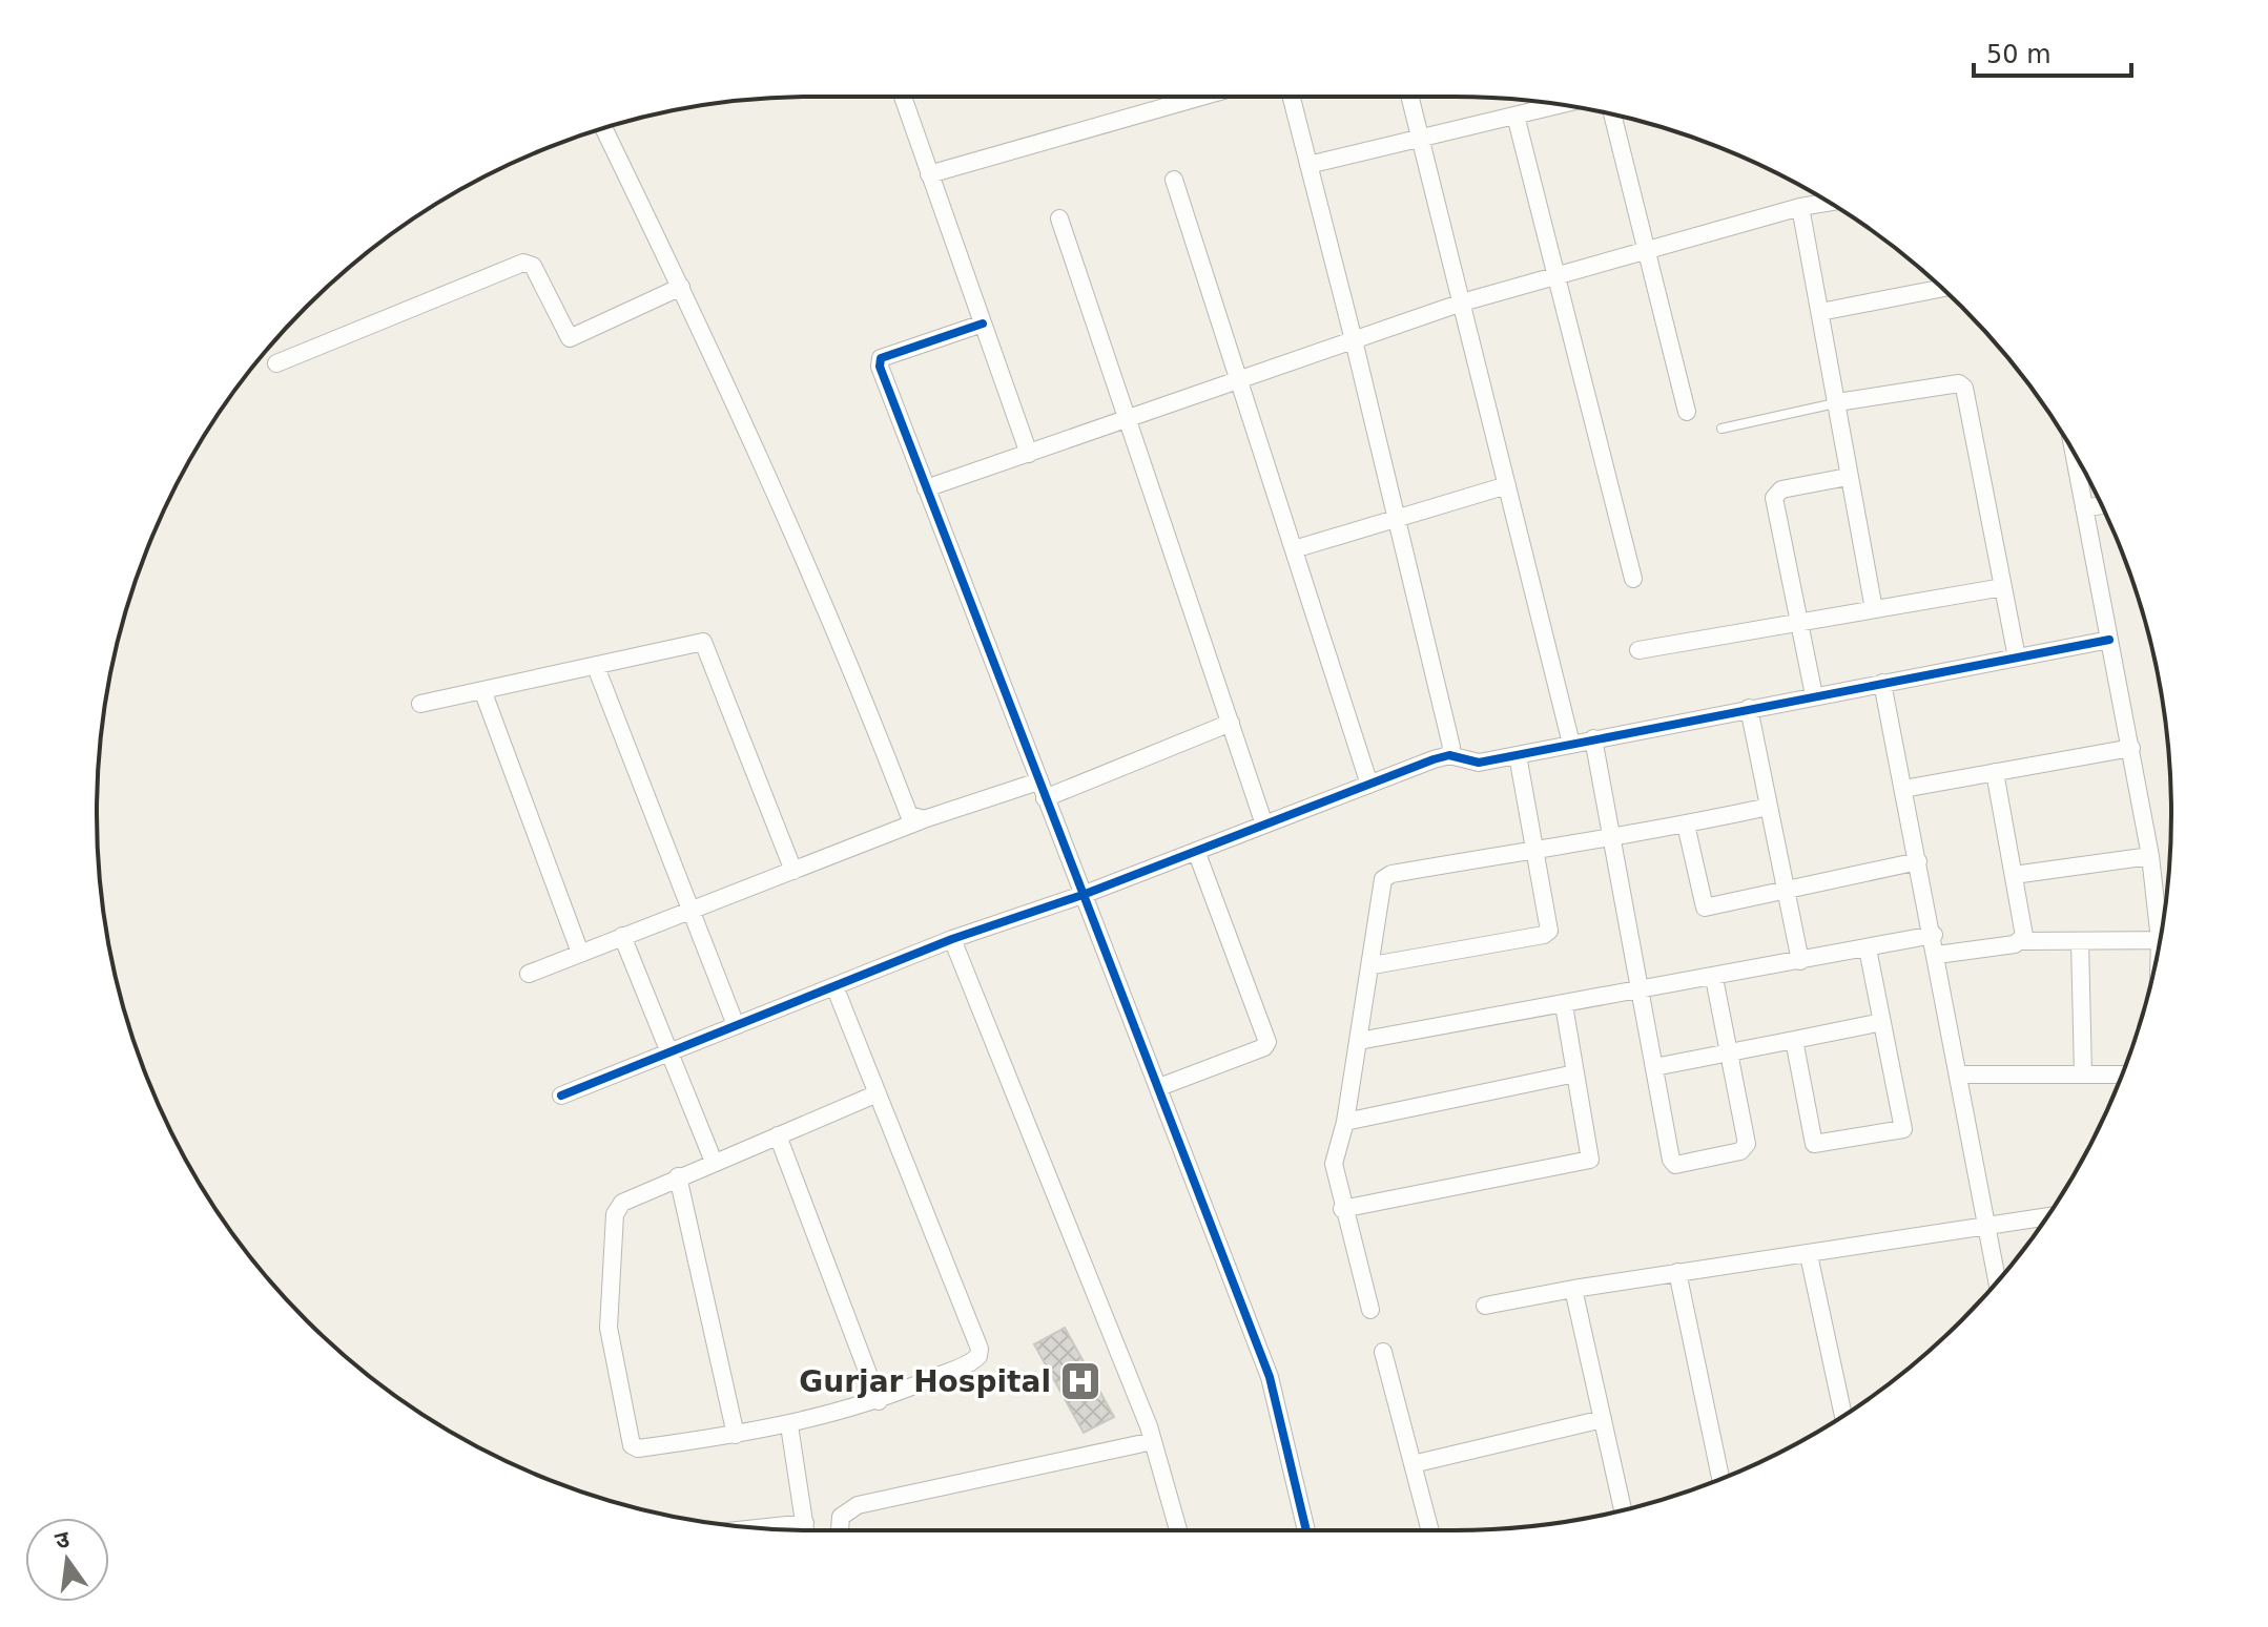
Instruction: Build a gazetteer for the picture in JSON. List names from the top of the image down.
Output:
{
  "places": {
    "hospital": ["Gurjar Hospital"]
  },
  "scale_bar": "50 m",
  "north": "top"
}
